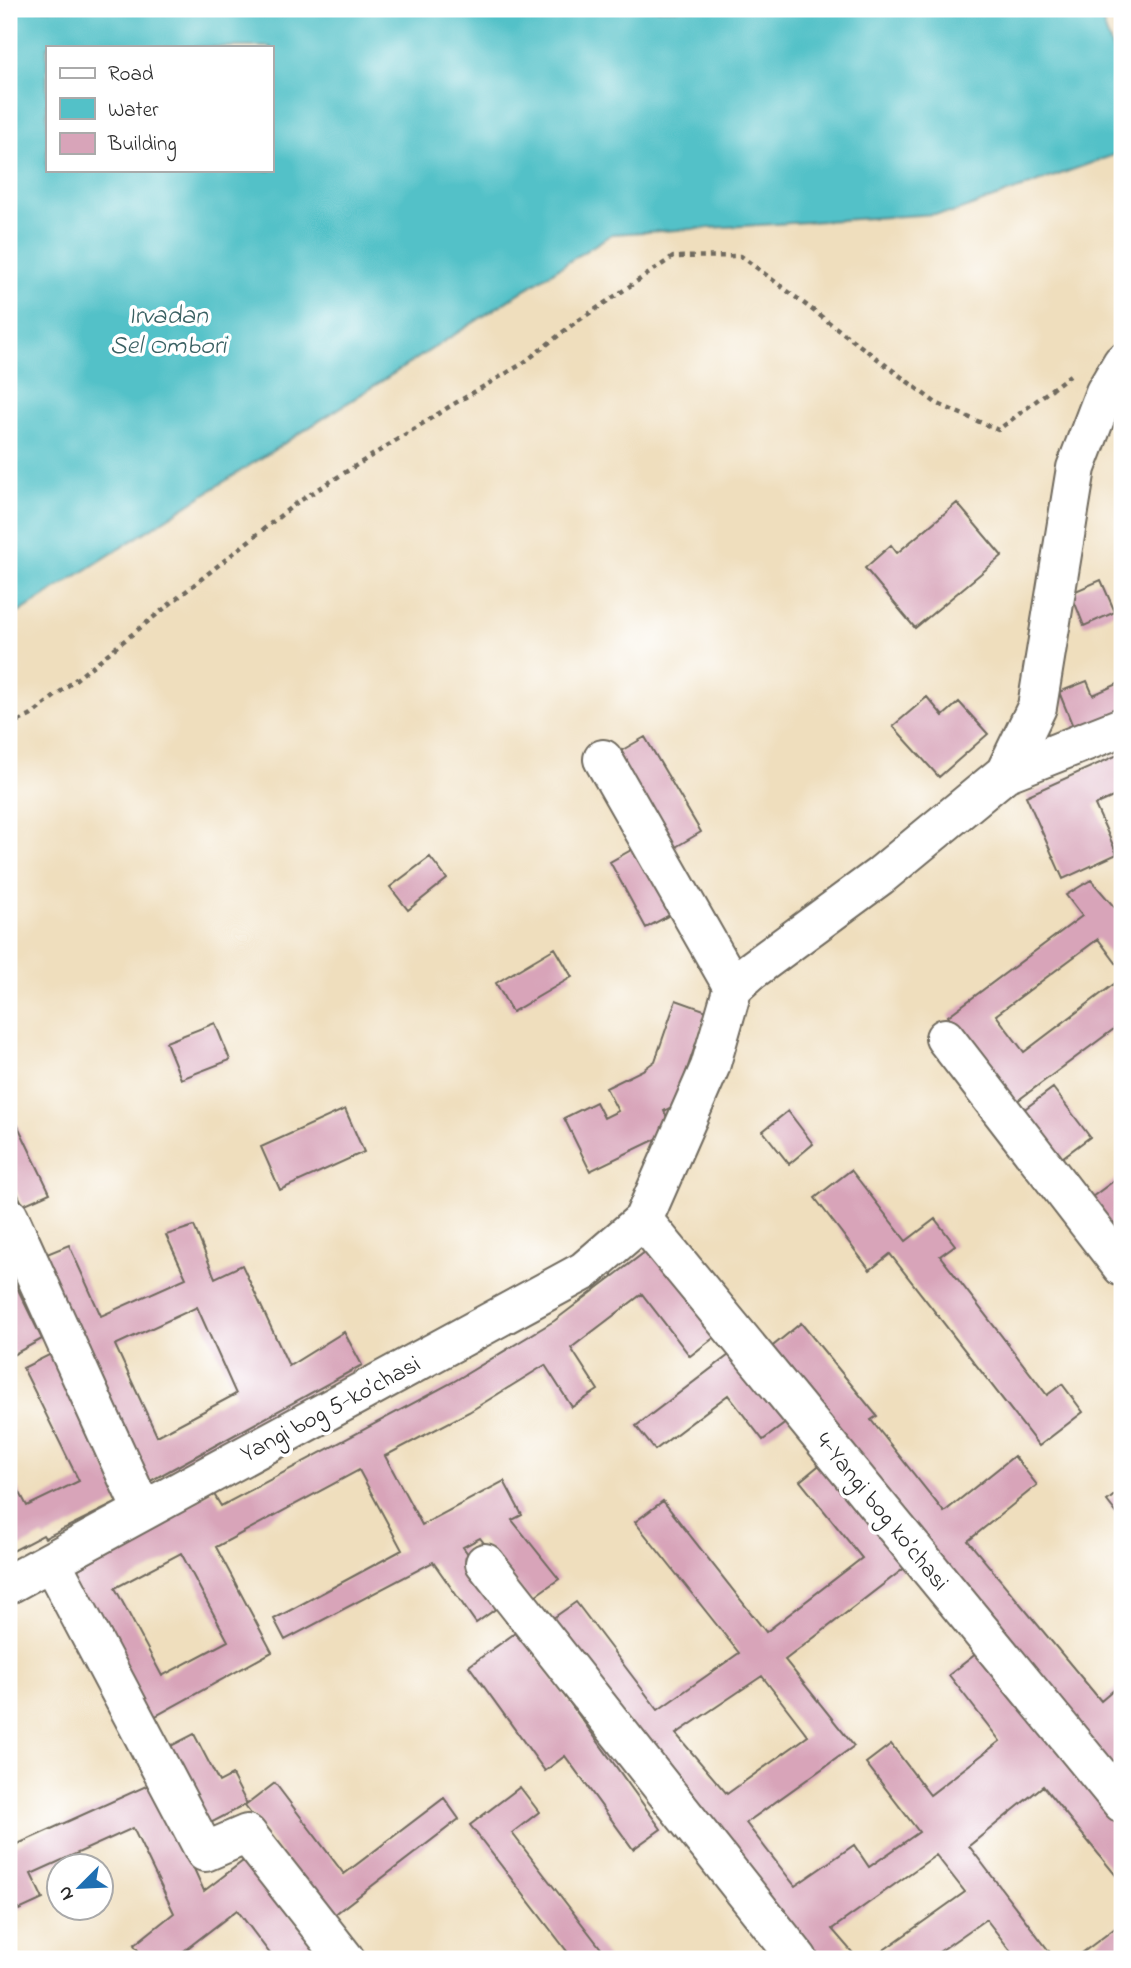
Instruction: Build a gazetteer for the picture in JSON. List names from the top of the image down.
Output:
{
  "streets": {
    "street": ["Yangi bog 5-koʼchasi", "4-Yangi bog koʼchasi"]
  },
  "crossings": [
    ["Yangi bog 5-koʼchasi", "4-Yangi bog koʼchasi"]
  ],
  "water": ["Irvadan Sel Ombori"],
  "legend": ["Road", "Water", "Building"],
  "north": "bottom left"
}
